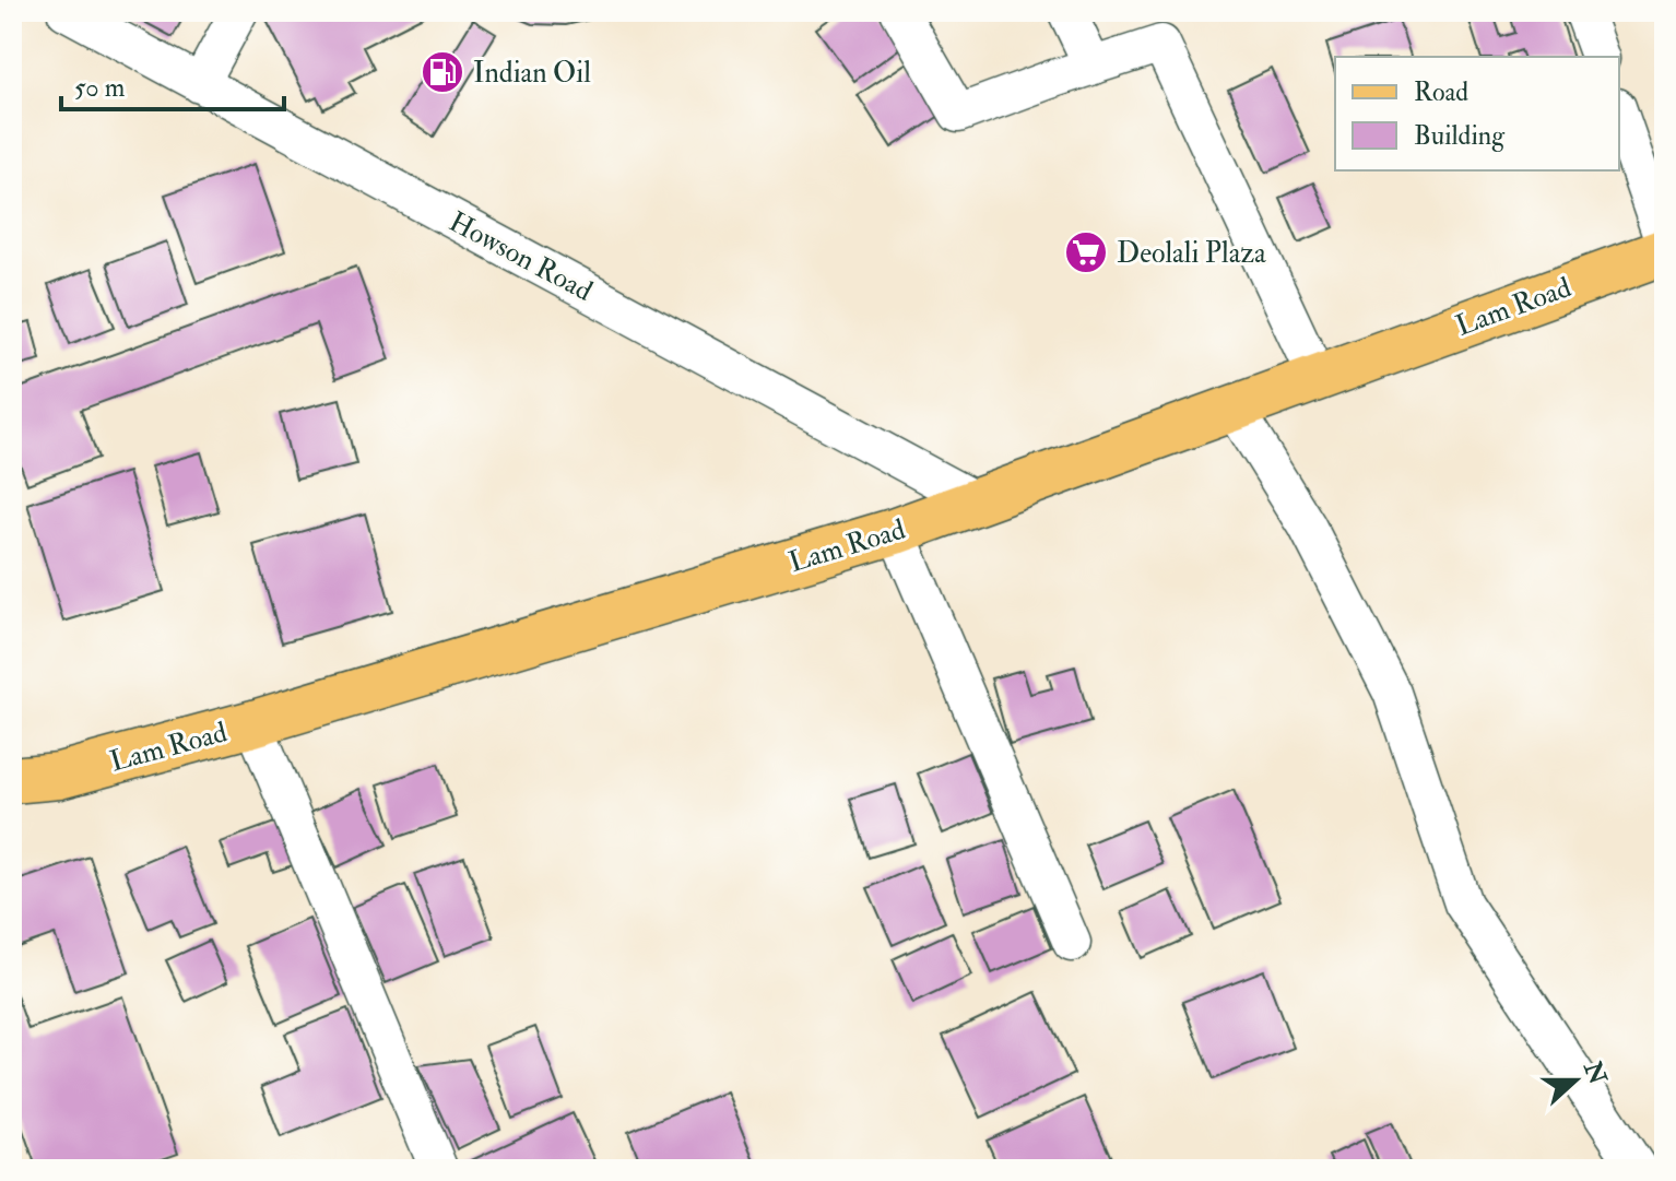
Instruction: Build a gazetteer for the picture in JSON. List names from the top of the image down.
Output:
{
  "streets": {
    "main road": ["Lam Road"],
    "street": ["Howson Road"]
  },
  "crossings": [
    ["Howson Road", "Lam Road"]
  ],
  "places": {
    "fuel station": ["Indian Oil"],
    "supermarket": ["Deolali Plaza"]
  },
  "legend": ["Road", "Building"],
  "scale_bar": "50 m",
  "north": "right"
}
